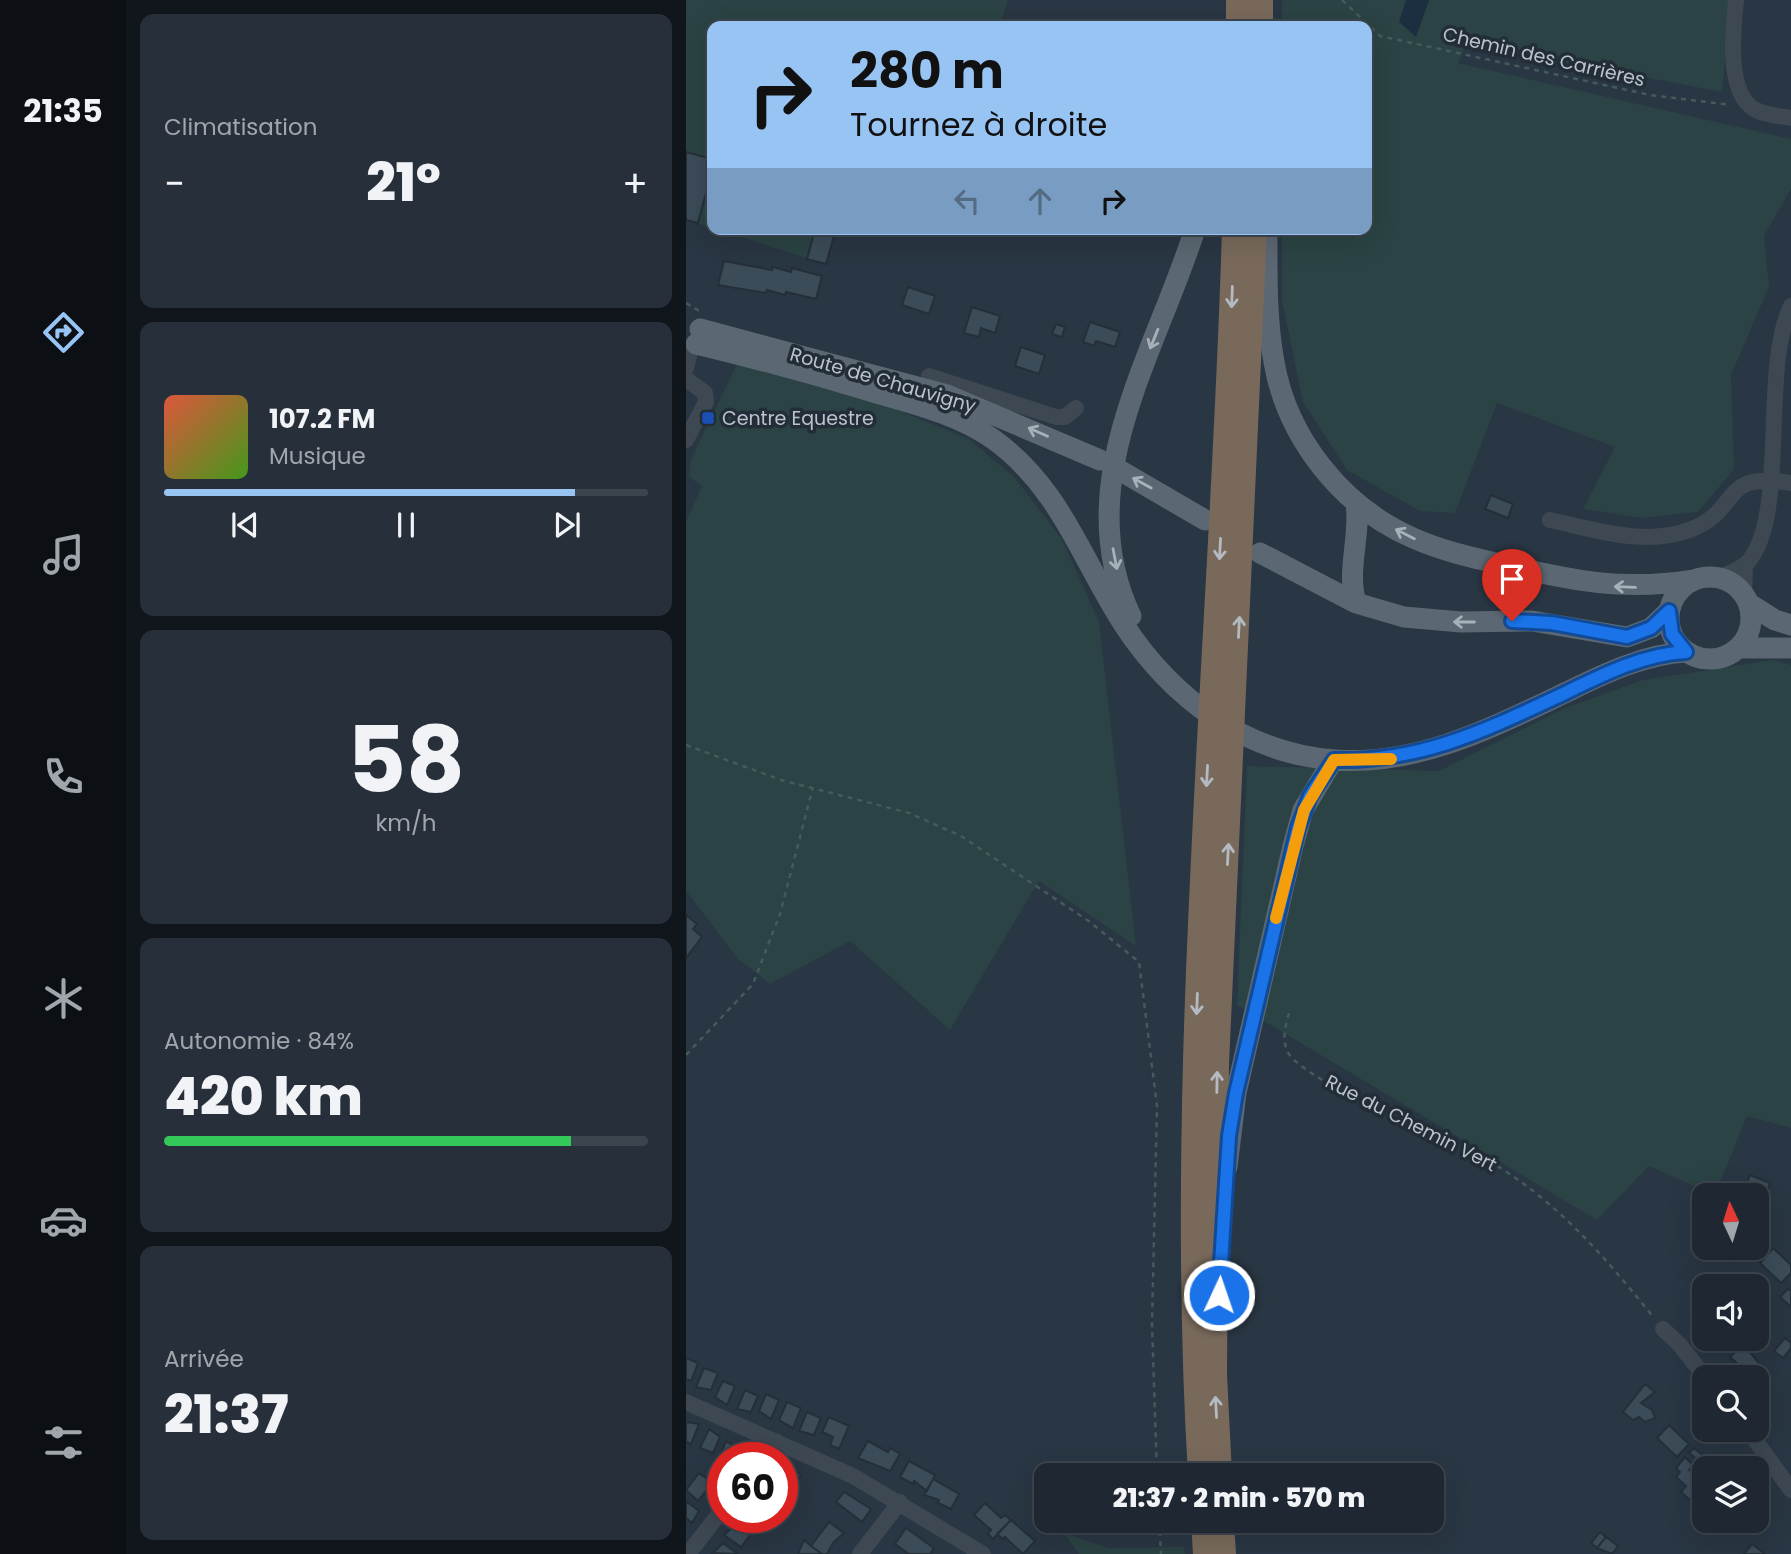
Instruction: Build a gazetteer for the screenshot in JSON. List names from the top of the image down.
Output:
{
  "streets": {
    "main road": ["Route de Chauvigny"],
    "path": ["Chemin des Carrières", "Rue du Chemin Vert"]
  },
  "places": {
    "transit": ["Centre Equestre"]
  },
  "north": "top",
  "page": {
    "tabs": "21:35",
    "tile": [
      "Climatisation",
      ["58", "km/h"],
      ["Autonomie · 84%", "420 km"],
      ["Arrivée", "21:37"]
    ],
    "turn": ["280 m", "Tournez à droite"],
    "heat": ["−", "21°", "+"],
    "song": ["107.2 FM", "Musique"],
    "limit": "60",
    "trip": "21:37 · 2 min · 570 m"
  }
}
